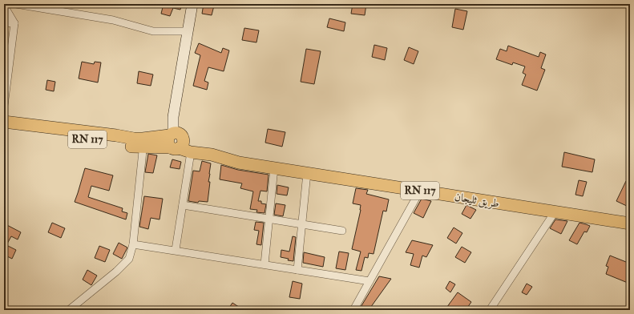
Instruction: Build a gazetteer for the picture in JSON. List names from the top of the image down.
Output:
{
  "streets": {
    "main road": ["RN 117", "طريق ثليجان"]
  }
}
